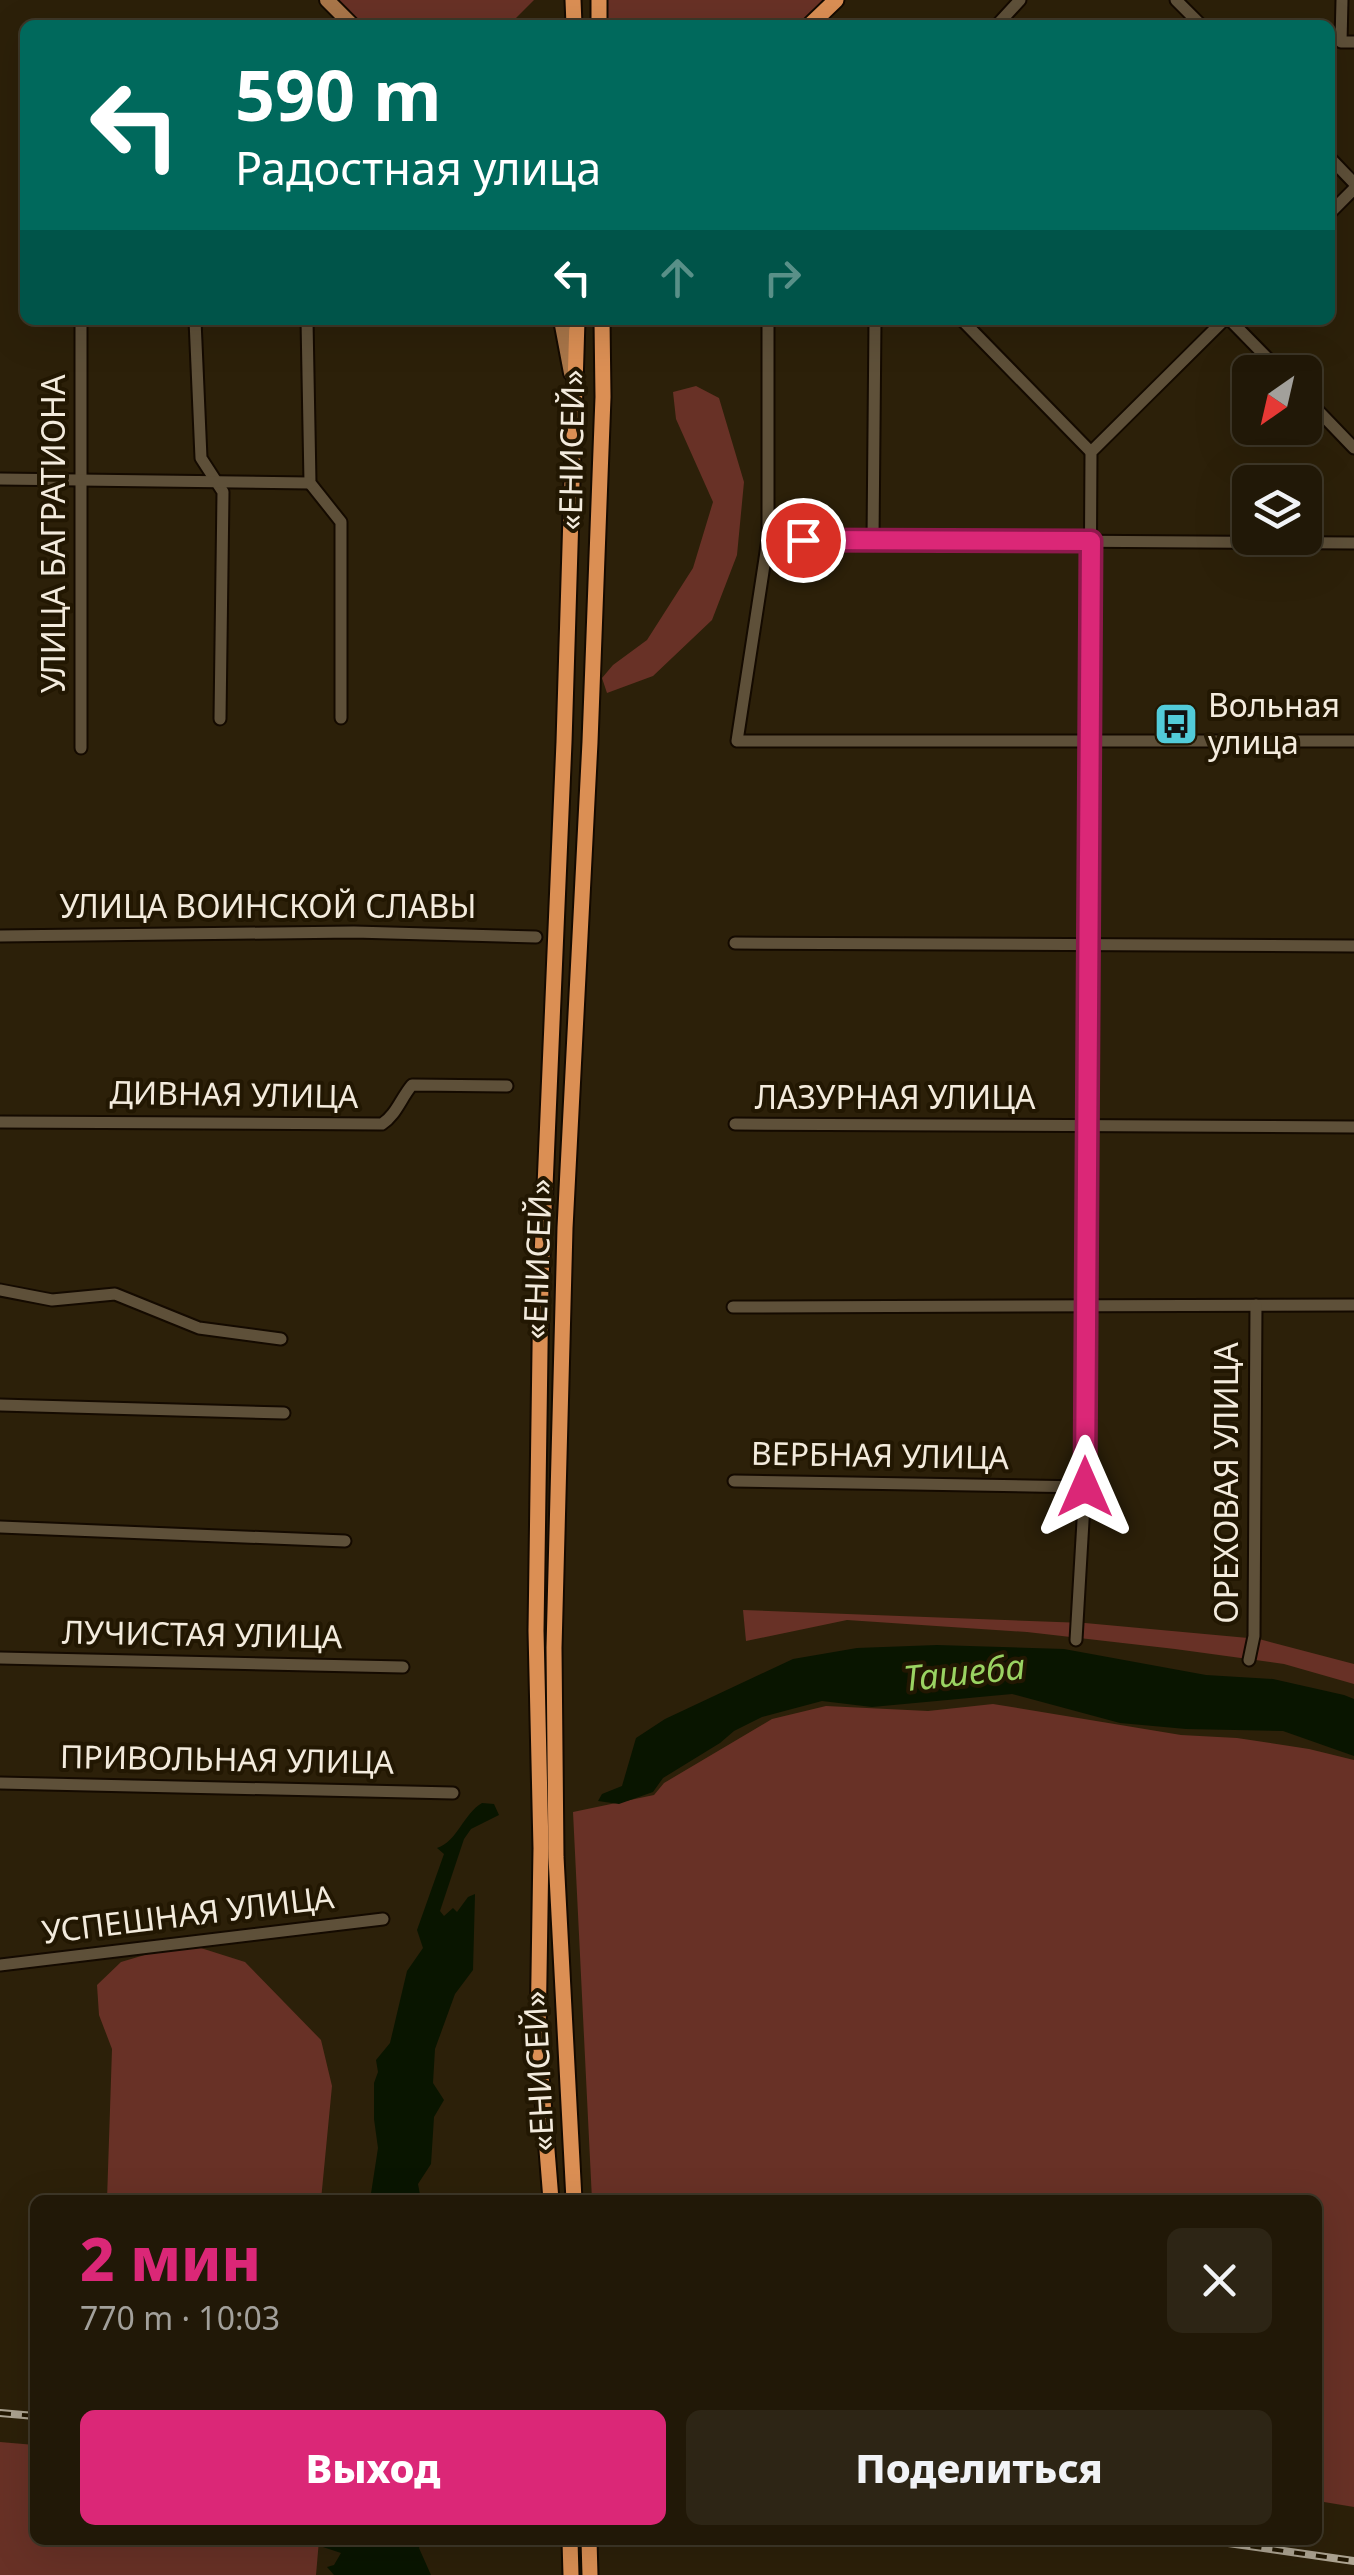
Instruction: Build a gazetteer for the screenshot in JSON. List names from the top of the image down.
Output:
{
  "streets": {
    "highway": ["«ЕНИСЕЙ»"],
    "street": [
      "УЛИЦА БАГРАТИОНА",
      "УЛИЦА ВОИНСКОЙ СЛАВЫ",
      "ДИВНАЯ УЛИЦА",
      "ЛАЗУРНАЯ УЛИЦА",
      "ВЕРБНАЯ УЛИЦА",
      "ОРЕХОВАЯ УЛИЦА",
      "ЛУЧИСТАЯ УЛИЦА",
      "ПРИВОЛЬНАЯ УЛИЦА",
      "УСПЕШНАЯ УЛИЦА"
    ]
  },
  "water": ["Ташеба"],
  "places": {
    "bus stop": ["Вольная улица"]
  },
  "north": "bottom left",
  "page": {
    "turn": ["590 m", "Радостная улица"],
    "heading": ["2 мин", "770 m · 10:03"],
    "buttons": ["Выход", "Поделиться"]
  }
}
